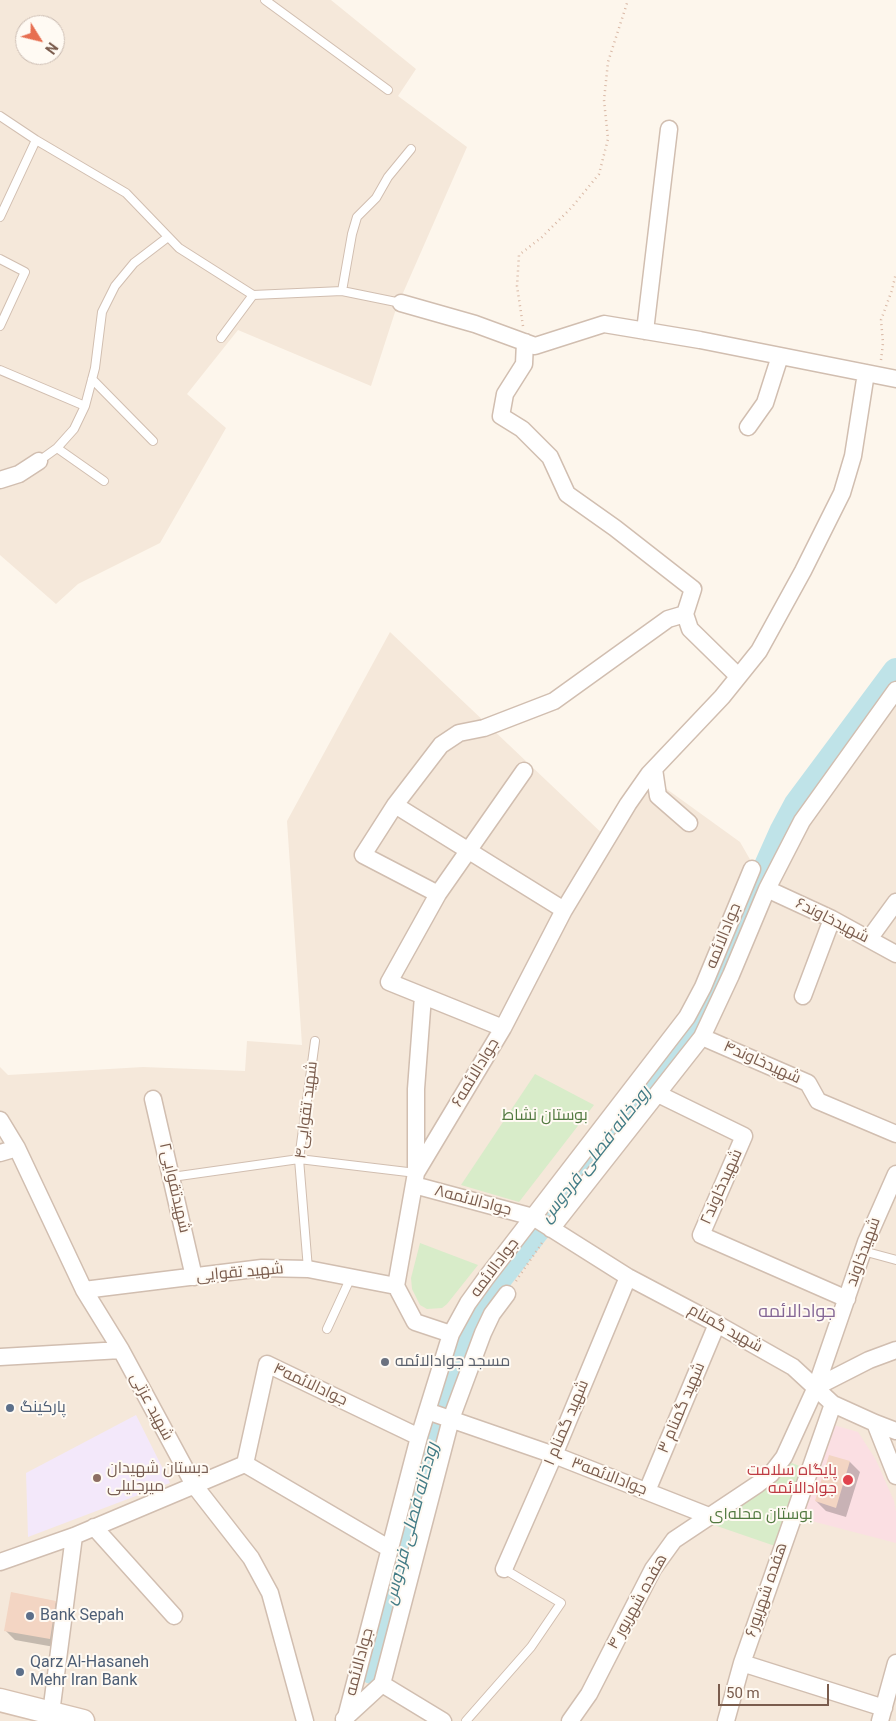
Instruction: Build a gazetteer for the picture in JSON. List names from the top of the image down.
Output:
{
  "streets": {
    "street": [
      "شهیدخاوند۶",
      "جوادالائمه",
      "شهیدخاوند۴",
      "جوادالائمه۶",
      "شهیدخاوند۲",
      "شهیدتقوایی۲",
      "جوادالائمه۸",
      "شهیدخاوند",
      "شهید تقوایی",
      "شهید گمنام",
      "جوادالائمه۴",
      "شهید عزتی",
      "شهید گمنام ۳",
      "شهید گمنام ۱",
      "جوادالائمه۳",
      "هفده شهریور۶",
      "هفده شهریور ۴"
    ],
    "lane": ["شهید تقوایی۴"]
  },
  "crossings": [
    ["شهیدخاوند۶", "جوادالائمه"],
    ["جوادالائمه", "شهیدخاوند۴"],
    ["جوادالائمه", "شهیدخاوند۲"],
    ["جوادالائمه", "جوادالائمه۸"],
    ["جوادالائمه", "شهید گمنام"],
    ["جوادالائمه", "جوادالائمه۴"],
    ["جوادالائمه", "جوادالائمه۳"],
    ["جوادالائمه۶", "جوادالائمه۸"],
    ["جوادالائمه۶", "شهید تقوایی"],
    ["شهید تقوایی۴", "شهید تقوایی"],
    ["شهیدخاوند۲", "شهیدخاوند"],
    ["شهیدتقوایی۲", "شهید تقوایی"],
    ["جوادالائمه۸", "شهید گمنام"],
    ["شهیدخاوند", "شهید گمنام"],
    ["شهیدخاوند", "هفده شهریور ۴"],
    ["شهید تقوایی", "شهید عزتی"],
    ["شهید گمنام", "شهید گمنام ۳"],
    ["شهید گمنام", "شهید گمنام ۱"],
    ["شهید گمنام", "هفده شهریور۶"],
    ["شهید گمنام", "هفده شهریور ۴"],
    ["شهید گمنام ۳", "جوادالائمه۳"],
    ["شهید گمنام ۱", "جوادالائمه۳"],
    ["جوادالائمه۳", "هفده شهریور ۴"]
  ],
  "districts": ["جوادالائمه"],
  "water": ["رودخانه فصلی فردوس"],
  "parks": ["بوستان نشاط", "بوستان محله‌ای"],
  "places": [
    "مسجد جوادالائمه",
    "پارکینگ",
    "دبستان شهیدان میرجلیلی",
    "پایگاه سلامت جوادالائمه",
    "Bank Sepah",
    "Qarz Al-Hasaneh Mehr Iran Bank"
  ],
  "scale_bar": "50 m",
  "north": "bottom right"
}
